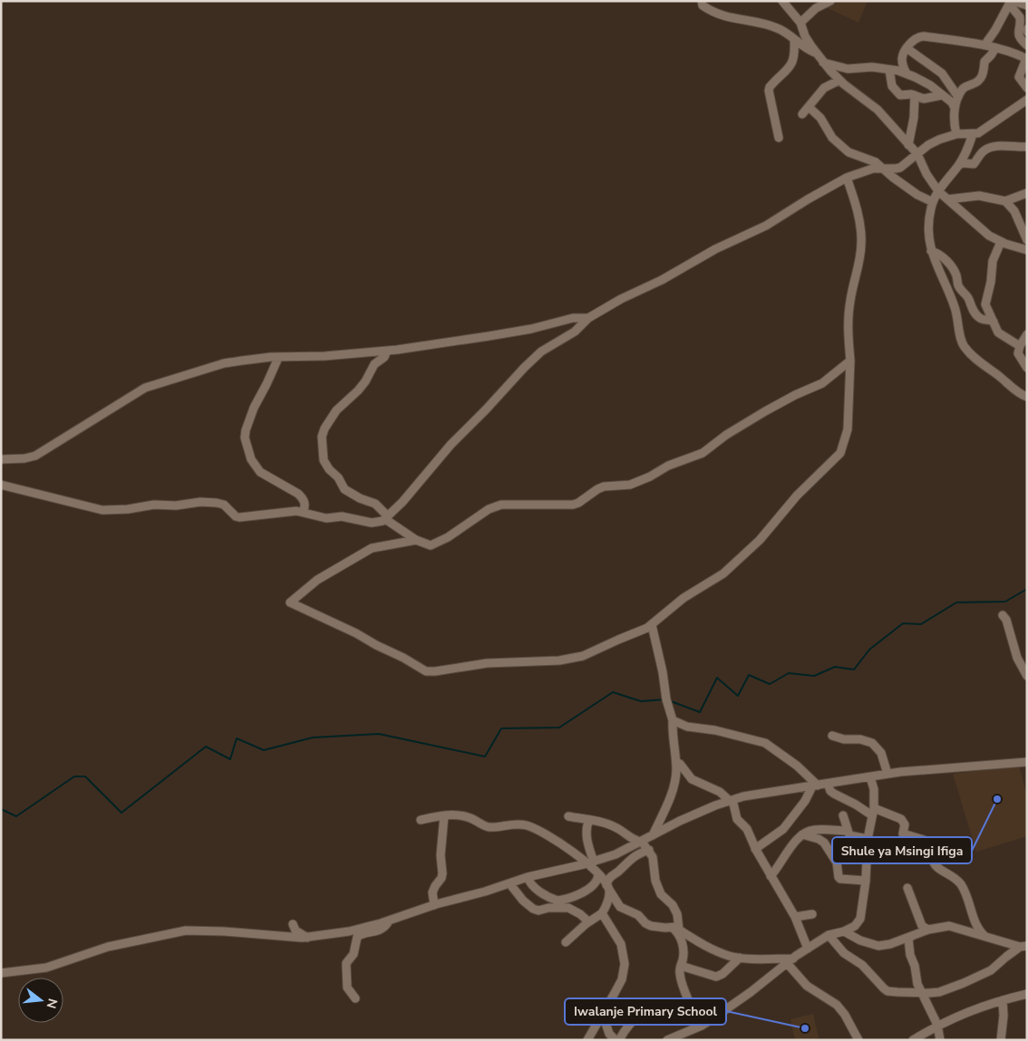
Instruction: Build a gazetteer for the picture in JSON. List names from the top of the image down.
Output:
{
  "places": ["Shule ya Msingi Ifiga", "Iwalanje Primary School"],
  "north": "right"
}
